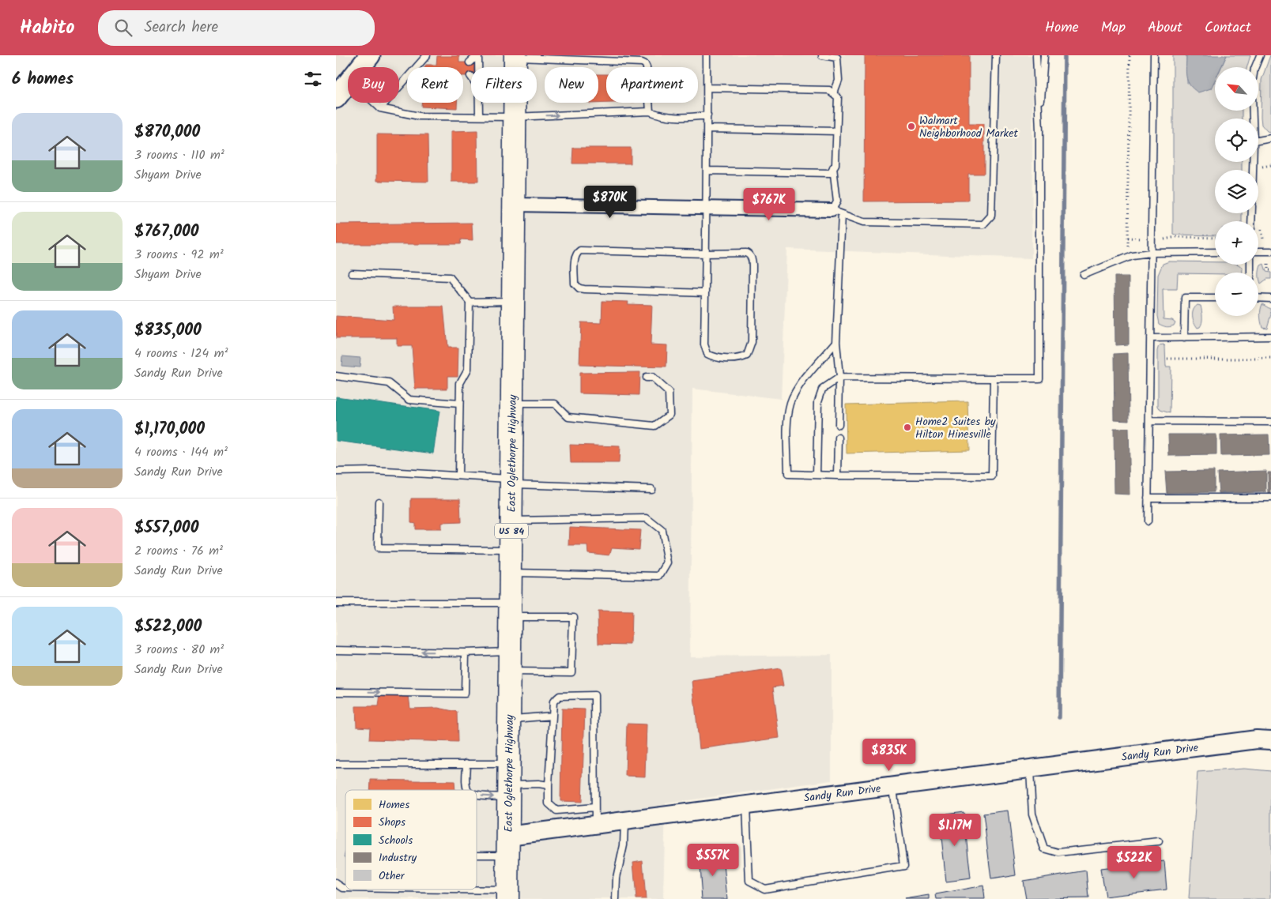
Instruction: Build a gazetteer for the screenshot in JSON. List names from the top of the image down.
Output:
{
  "streets": {
    "highway": ["East Oglethorpe Highway", "US 84"],
    "street": ["Sandy Run Drive"]
  },
  "crossings": [
    ["East Oglethorpe Highway", "Sandy Run Drive"]
  ],
  "places": ["Walmart Neighborhood Market", "Home2 Suites by Hilton Hinesville"],
  "legend": [
    "Homes",
    "Shops",
    "Schools",
    "Industry",
    "Other"
  ],
  "north": "top left",
  "page": {
    "header": "Habito",
    "search": "Search here",
    "nav": [
      "Home",
      "Map",
      "About",
      "Contact"
    ],
    "heading": "6 homes",
    "map_buttons": ["+", "−"],
    "chip": [
      "Buy",
      "Rent",
      "Filters",
      "New",
      "Apartment"
    ],
    "list": [
      {
        "name": "$870,000",
        "note": "3 rooms · 110 m² · Shyam Drive"
      },
      {
        "name": "$767,000",
        "note": "3 rooms · 92 m² · Shyam Drive"
      },
      {
        "name": "$835,000",
        "note": "4 rooms · 124 m² · Sandy Run Drive"
      },
      {
        "name": "$1,170,000",
        "note": "4 rooms · 144 m² · Sandy Run Drive"
      },
      {
        "name": "$557,000",
        "note": "2 rooms · 76 m² · Sandy Run Drive"
      },
      {
        "name": "$522,000",
        "note": "3 rooms · 80 m² · Sandy Run Drive"
      }
    ],
    "price": [
      "$870K",
      "$767K",
      "$835K",
      "$1.17M",
      "$557K",
      "$522K"
    ]
  }
}
